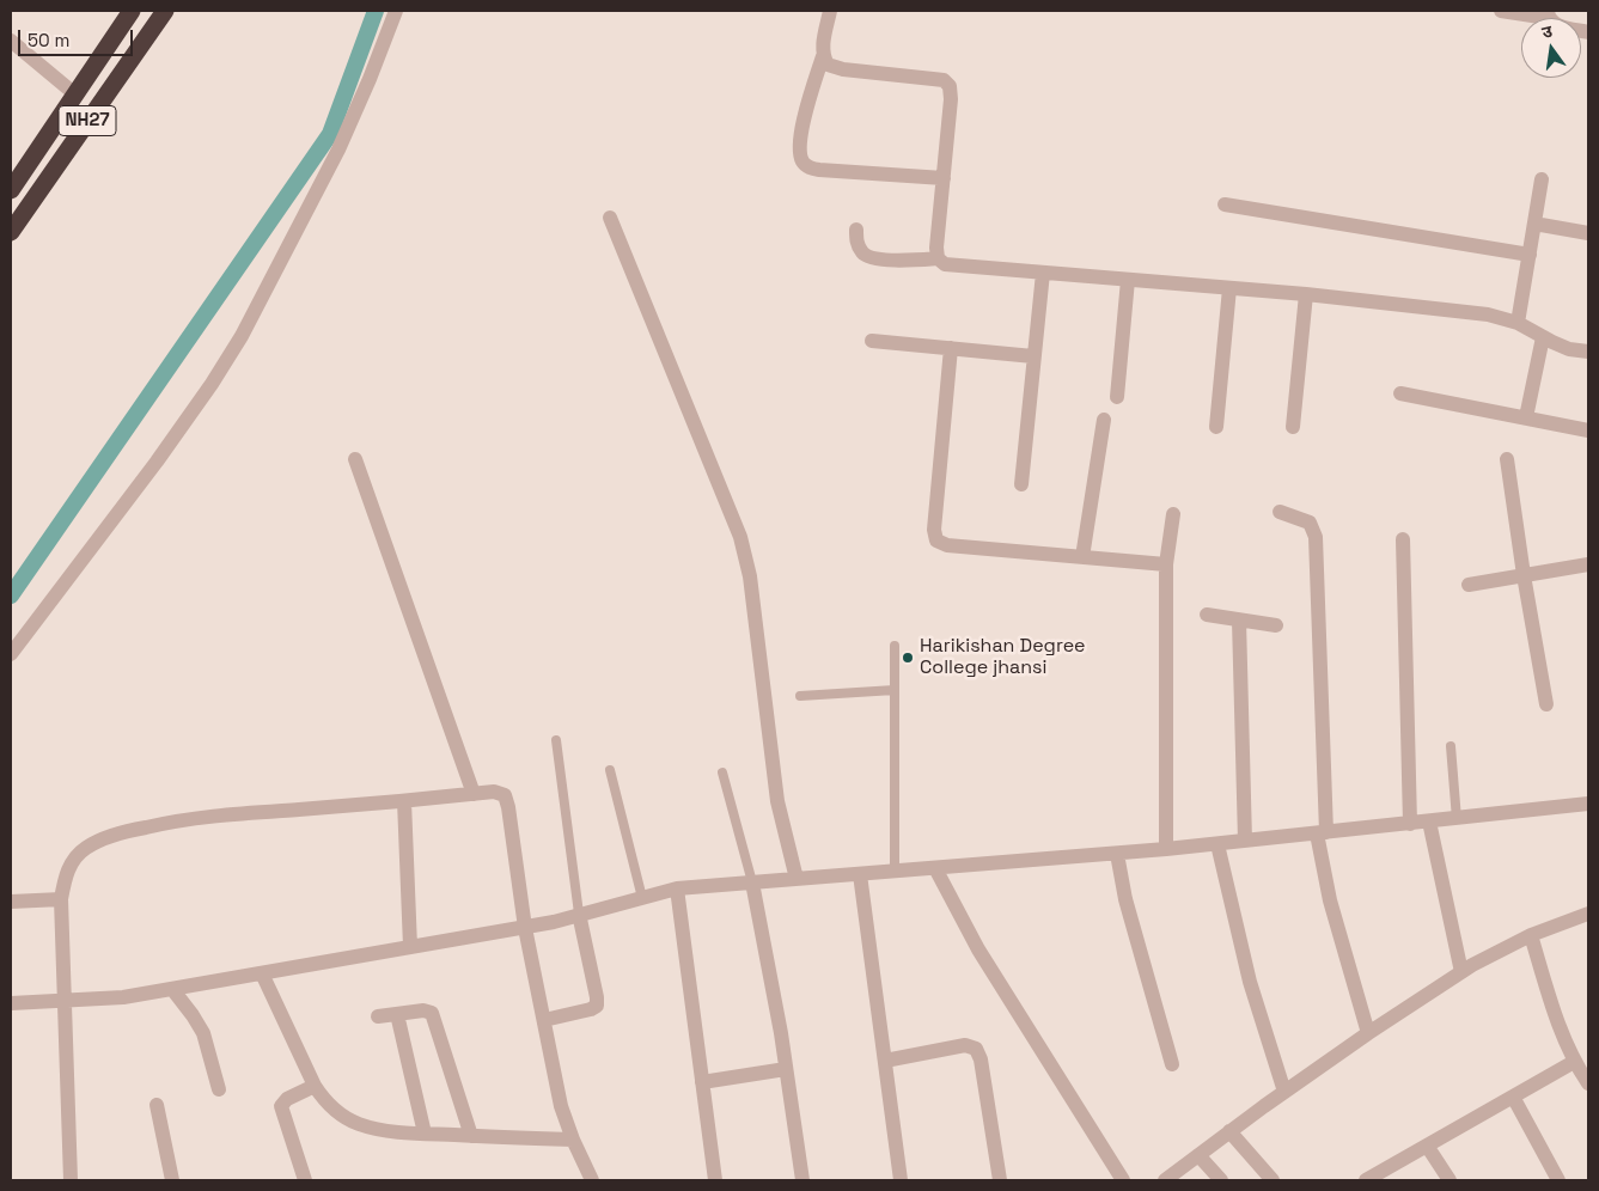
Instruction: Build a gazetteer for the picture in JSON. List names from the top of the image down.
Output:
{
  "streets": {
    "highway": ["NH27"]
  },
  "places": ["Harikishan Degree College jhansi"],
  "scale_bar": "50 m",
  "north": "top"
}
